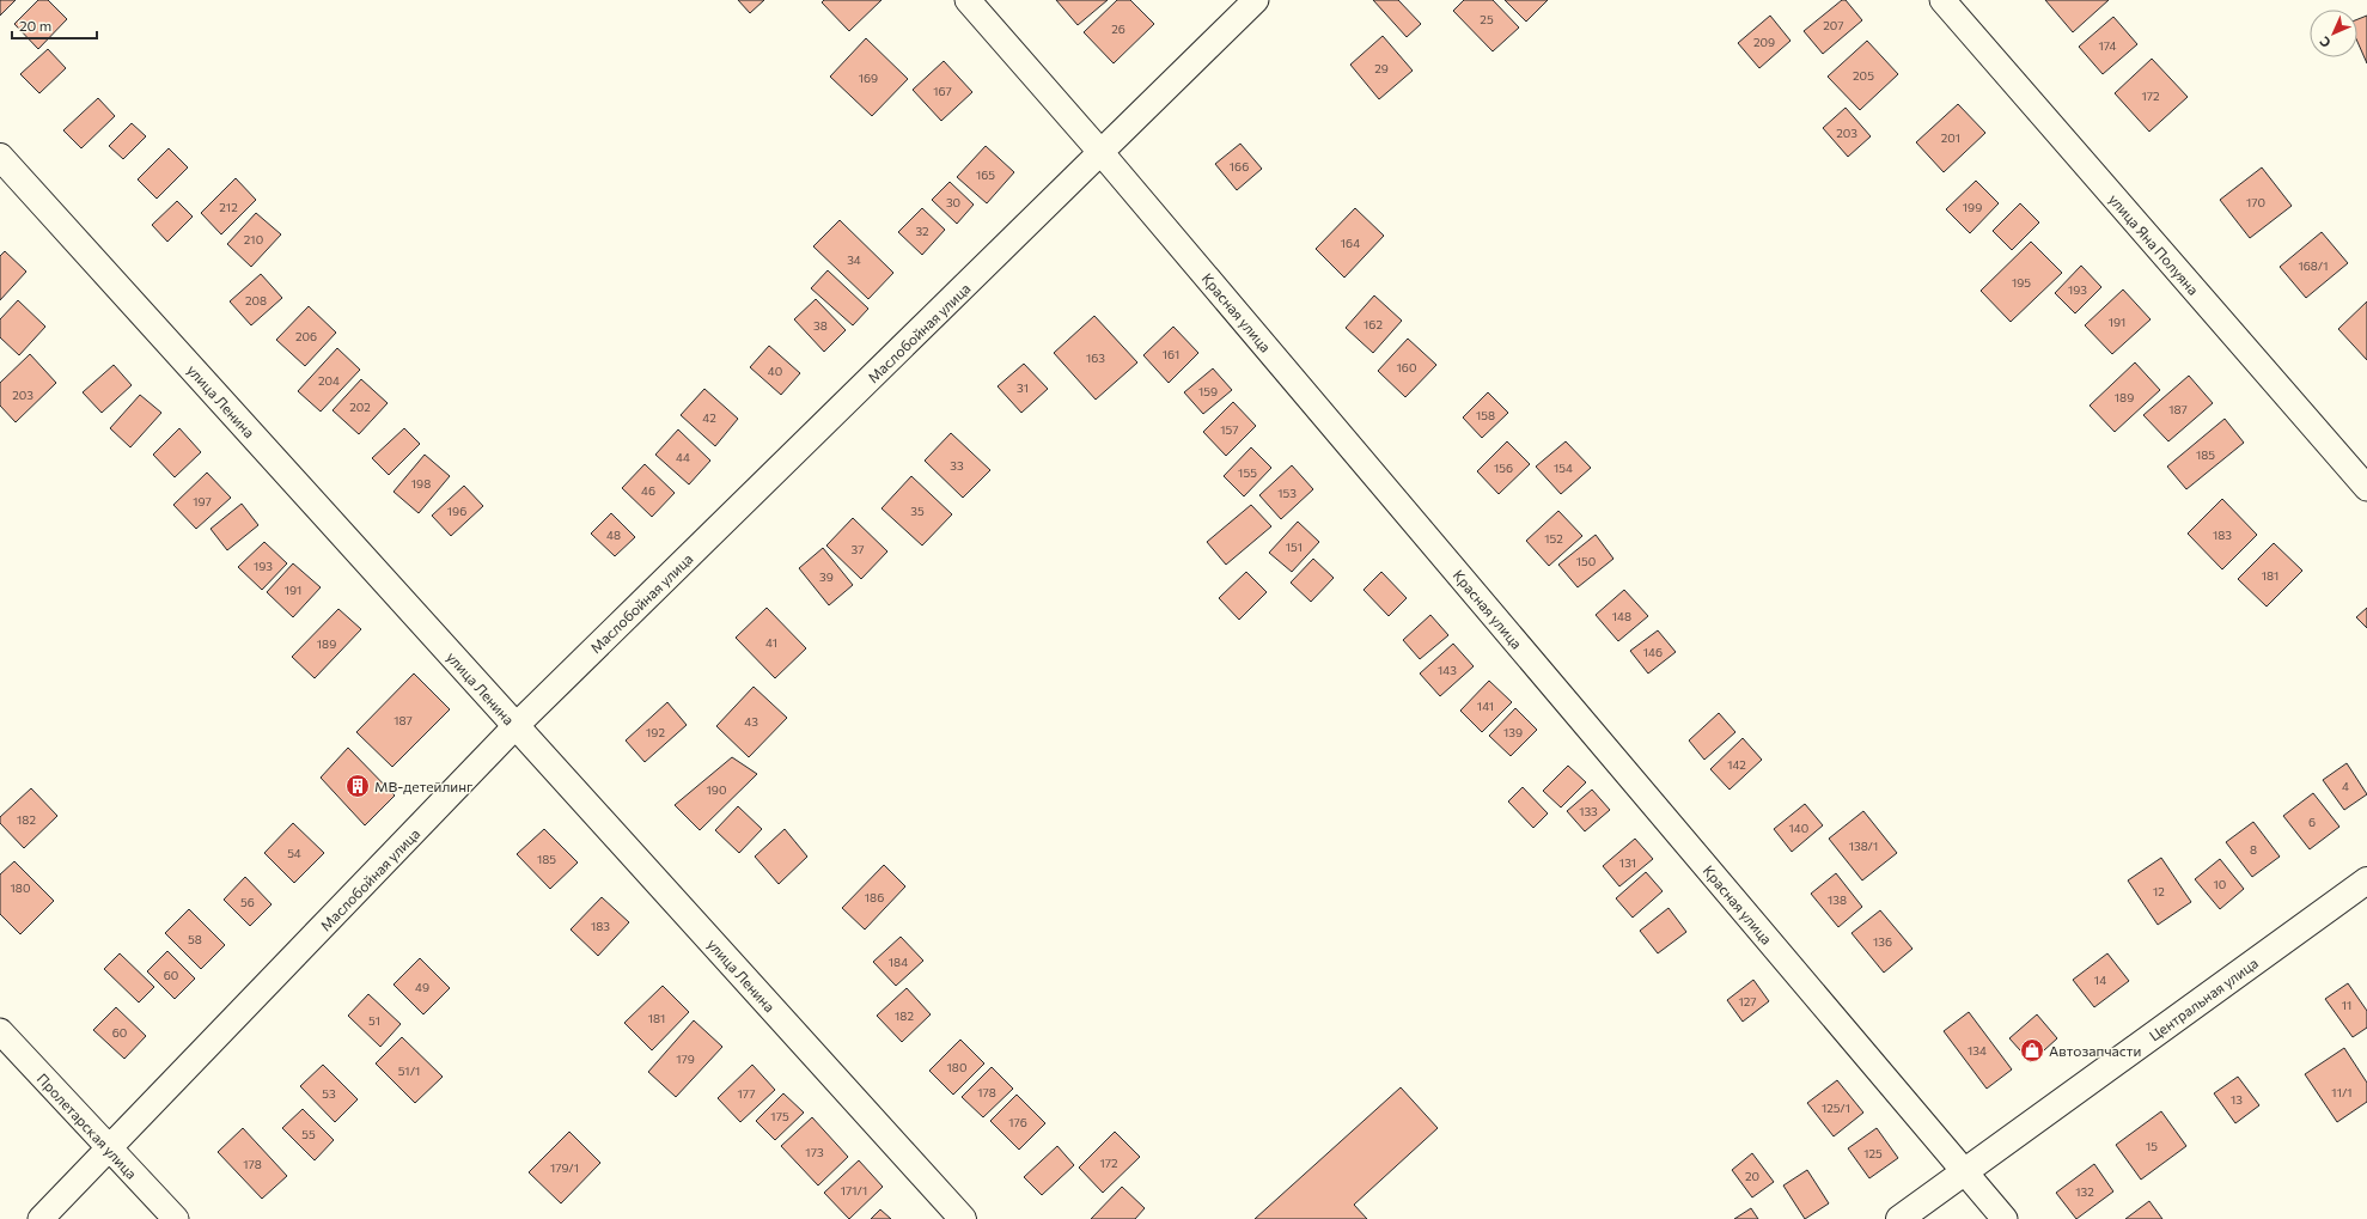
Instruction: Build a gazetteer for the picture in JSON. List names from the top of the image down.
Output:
{
  "streets": {
    "street": [
      "улица Яна Полуяна",
      "Красная улица",
      "Маслобойная улица",
      "улица Ленина",
      "Центральная улица",
      "Пролетарская улица"
    ]
  },
  "crossings": [
    ["Красная улица", "Маслобойная улица"],
    ["Красная улица", "Центральная улица"],
    ["Маслобойная улица", "улица Ленина"],
    ["Маслобойная улица", "Пролетарская улица"]
  ],
  "places": {
    "building": ["MB-детейлинг"],
    "shop": ["Автозапчасти"]
  },
  "house_numbers": [
    "25",
    "207",
    "26",
    "209",
    "174",
    "29",
    "205",
    "169",
    "167",
    "172",
    "203",
    "201",
    "166",
    "165",
    "30",
    "170",
    "212",
    "199",
    "32",
    "210",
    "164",
    "34",
    "168/1",
    "195",
    "193",
    "208",
    "191",
    "162",
    "38",
    "206",
    "161",
    "163",
    "160",
    "40",
    "204",
    "31",
    "159",
    "203",
    "189",
    "202",
    "187",
    "158",
    "42",
    "157",
    "185",
    "44",
    "33",
    "156",
    "154",
    "155",
    "198",
    "46",
    "153",
    "197",
    "196",
    "35",
    "48",
    "183",
    "152",
    "151",
    "37",
    "150",
    "193",
    "181",
    "39",
    "191",
    "148",
    "41",
    "189",
    "146",
    "143",
    "141",
    "187",
    "43",
    "192",
    "139",
    "142",
    "4",
    "190",
    "133",
    "182",
    "6",
    "140",
    "138/1",
    "8",
    "54",
    "185",
    "131",
    "10",
    "180",
    "12",
    "186",
    "138",
    "56",
    "183",
    "58",
    "136",
    "184",
    "60",
    "14",
    "49",
    "127",
    "11",
    "182",
    "181",
    "51",
    "60",
    "134",
    "179",
    "180",
    "51/1",
    "178",
    "11/1",
    "53",
    "177",
    "13",
    "125/1",
    "175",
    "176",
    "55",
    "15",
    "173",
    "125",
    "172",
    "178",
    "179/1",
    "20",
    "171/1",
    "132"
  ],
  "scale_bar": "20 m",
  "north": "bottom left"
}
